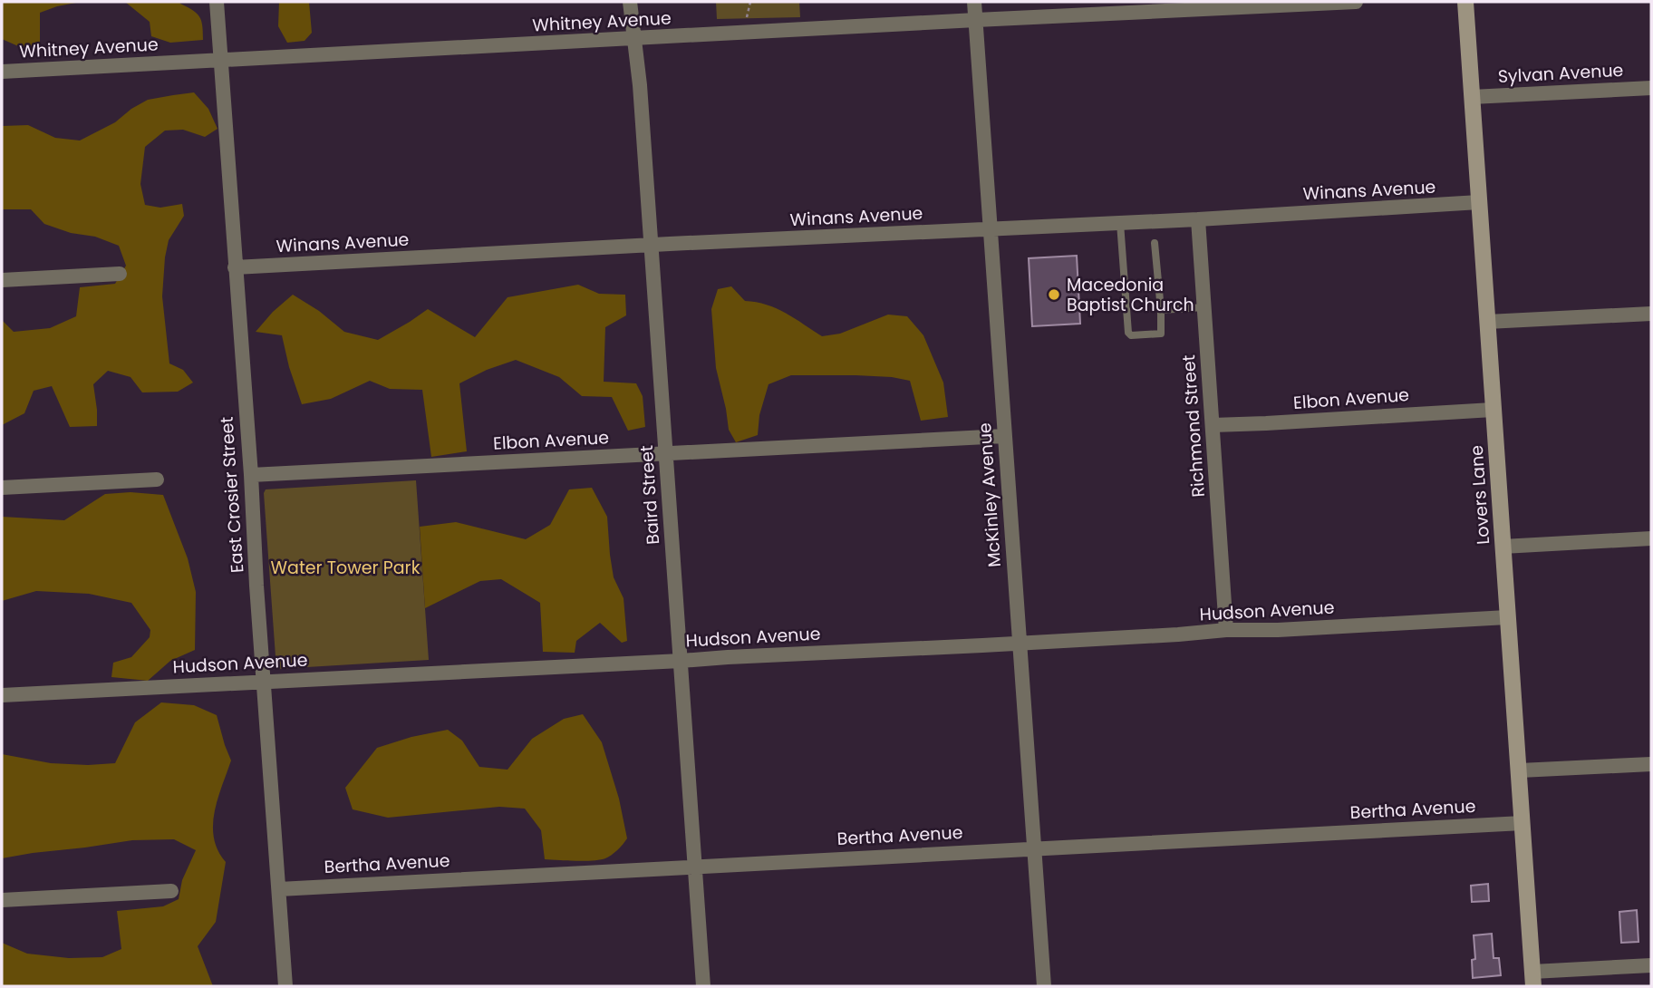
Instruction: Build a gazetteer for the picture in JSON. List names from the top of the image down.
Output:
{
  "streets": {
    "street": [
      "Whitney Avenue",
      "Sylvan Avenue",
      "Winans Avenue",
      "Elbon Avenue",
      "Richmond Street",
      "East Crosier Street",
      "Baird Street",
      "McKinley Avenue",
      "Lovers Lane",
      "Hudson Avenue",
      "Bertha Avenue"
    ]
  },
  "crossings": [
    ["Whitney Avenue", "East Crosier Street"],
    ["Whitney Avenue", "Baird Street"],
    ["Whitney Avenue", "McKinley Avenue"],
    ["Sylvan Avenue", "Lovers Lane"],
    ["Winans Avenue", "Richmond Street"],
    ["Winans Avenue", "East Crosier Street"],
    ["Winans Avenue", "Baird Street"],
    ["Winans Avenue", "McKinley Avenue"],
    ["Winans Avenue", "Lovers Lane"],
    ["Elbon Avenue", "Richmond Street"],
    ["Elbon Avenue", "East Crosier Street"],
    ["Elbon Avenue", "Baird Street"],
    ["Elbon Avenue", "McKinley Avenue"],
    ["Elbon Avenue", "Lovers Lane"],
    ["Richmond Street", "Hudson Avenue"],
    ["East Crosier Street", "Hudson Avenue"],
    ["East Crosier Street", "Bertha Avenue"],
    ["Baird Street", "Hudson Avenue"],
    ["Baird Street", "Bertha Avenue"],
    ["McKinley Avenue", "Hudson Avenue"],
    ["McKinley Avenue", "Bertha Avenue"],
    ["Lovers Lane", "Hudson Avenue"],
    ["Lovers Lane", "Bertha Avenue"]
  ],
  "parks": ["Water Tower Park"],
  "places": ["Macedonia Baptist Church"]
}
